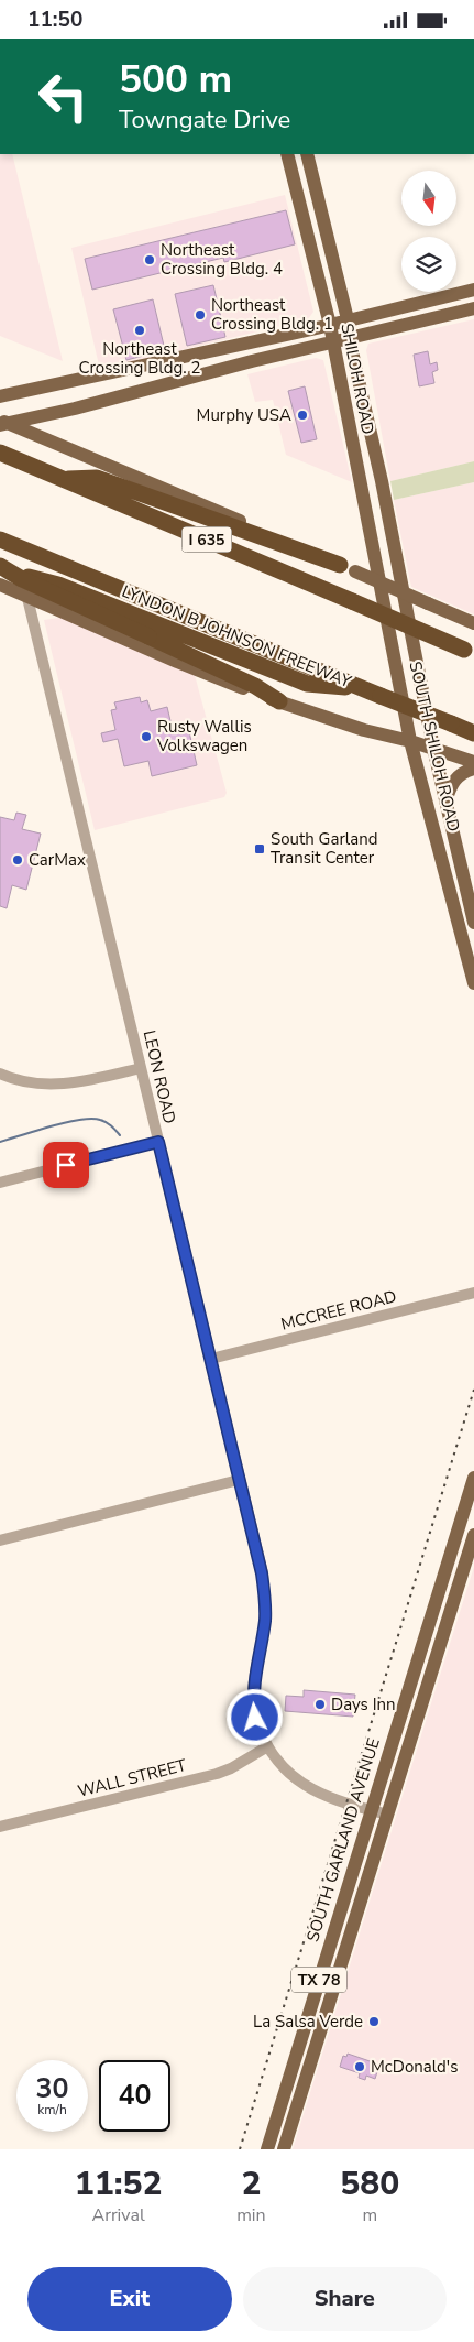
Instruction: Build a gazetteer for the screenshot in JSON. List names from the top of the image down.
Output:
{
  "streets": {
    "highway": ["I 635", "LYNDON B JOHNSON FREEWAY"],
    "main road": [
      "SHILOH ROAD",
      "SOUTH SHILOH ROAD",
      "SOUTH GARLAND AVENUE",
      "TX 78"
    ],
    "street": ["LEON ROAD", "MCCREE ROAD", "WALL STREET"]
  },
  "crossings": [
    ["SHILOH ROAD", "SOUTH SHILOH ROAD"],
    ["LEON ROAD", "MCCREE ROAD"],
    ["LEON ROAD", "WALL STREET"],
    ["LEON ROAD", "SOUTH GARLAND AVENUE"],
    ["LEON ROAD", "TX 78"]
  ],
  "places": {
    "other": [
      "Northeast Crossing Bldg. 4",
      "Northeast Crossing Bldg. 1",
      "Northeast Crossing Bldg. 2",
      "Murphy USA",
      "Rusty Wallis Volkswagen",
      "CarMax",
      "Days Inn",
      "La Salsa Verde",
      "McDonald's"
    ],
    "transit": ["South Garland Transit Center"]
  },
  "north": "bottom",
  "page": {
    "status": "11:50",
    "turn": ["500 m", "Towngate Drive"],
    "speed": "30 km/h",
    "limit": "40",
    "eta": [
      "11:52",
      "Arrival",
      "2",
      "min",
      "580",
      "m"
    ],
    "buttons": ["Exit", "Share"]
  }
}
